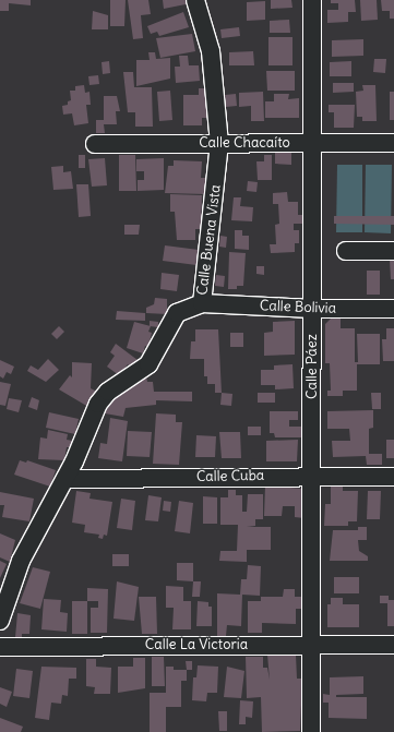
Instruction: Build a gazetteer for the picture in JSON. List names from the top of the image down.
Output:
{
  "streets": {
    "street": [
      "Calle Chacaíto",
      "Calle Buena Vista",
      "Calle Bolivia",
      "Calle Páez",
      "Calle Cuba",
      "Calle La Victoria"
    ]
  },
  "crossings": [
    ["Calle Chacaíto", "Calle Buena Vista"],
    ["Calle Chacaíto", "Calle Páez"],
    ["Calle Buena Vista", "Calle Bolivia"],
    ["Calle Buena Vista", "Calle Cuba"],
    ["Calle Bolivia", "Calle Páez"],
    ["Calle Páez", "Calle Cuba"],
    ["Calle Páez", "Calle La Victoria"]
  ]
}
